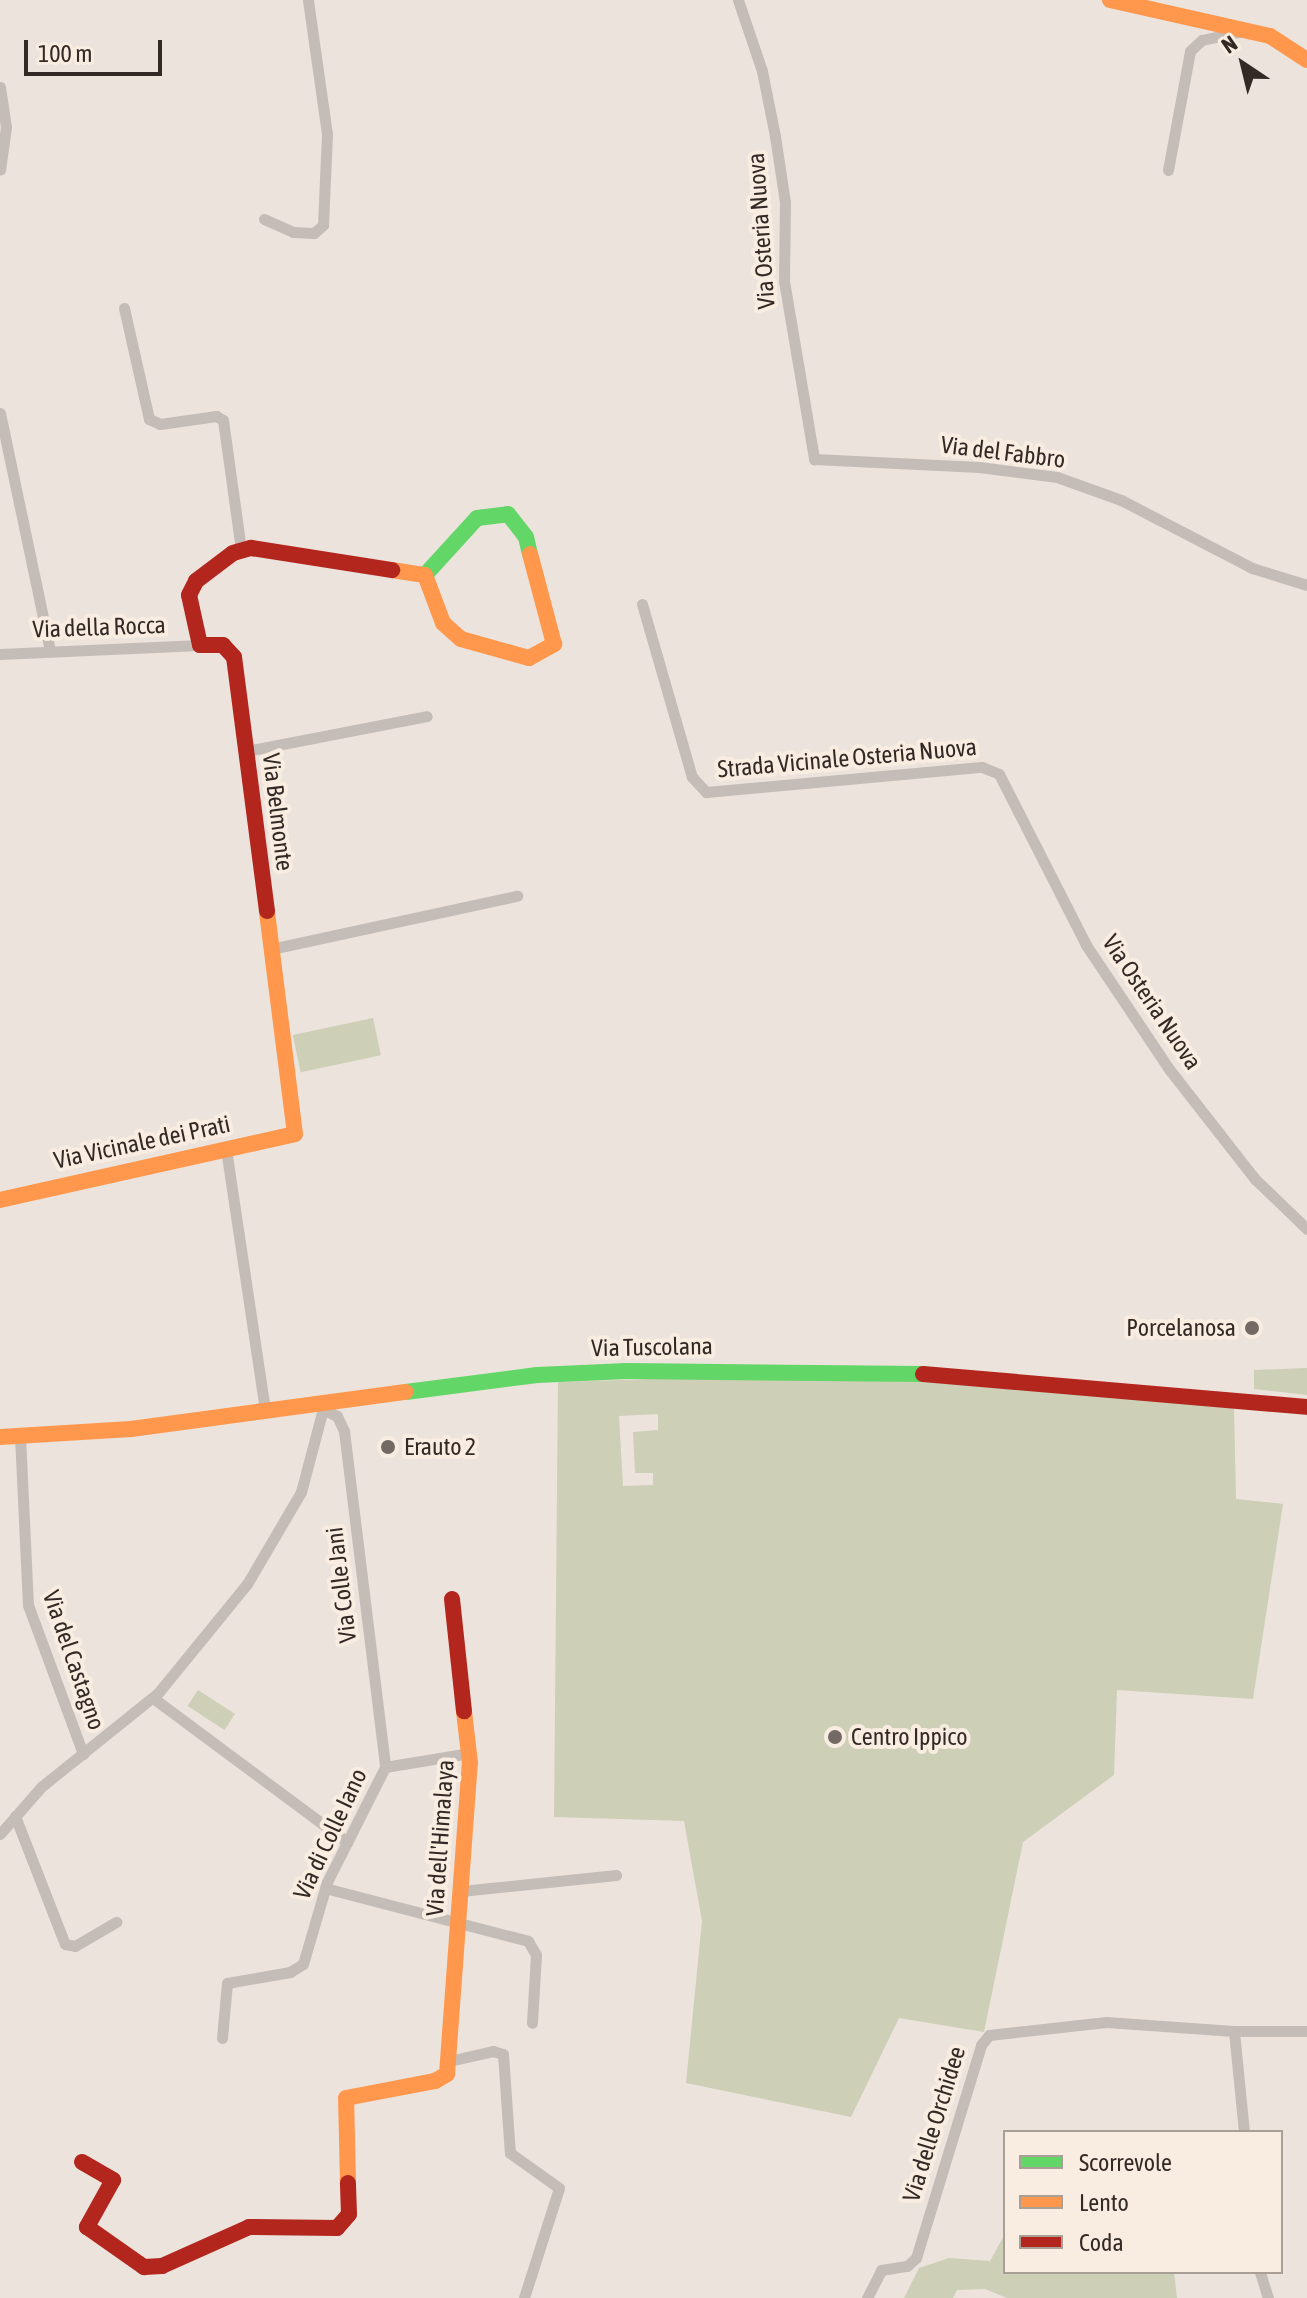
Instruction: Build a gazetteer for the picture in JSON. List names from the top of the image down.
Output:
{
  "streets": {
    "street": [
      "Via Osteria Nuova",
      "Via del Fabbro",
      "Via della Rocca",
      "Strada Vicinale Osteria Nuova",
      "Via Belmonte",
      "Via Vicinale dei Prati",
      "Via Tuscolana",
      "Via Colle Jani",
      "Via del Castagno",
      "Via di Colle Iano",
      "Via dell'Himalaya",
      "Via delle Orchidee"
    ]
  },
  "crossings": [
    ["Via Osteria Nuova", "Via del Fabbro"],
    ["Via Osteria Nuova", "Strada Vicinale Osteria Nuova"],
    ["Via della Rocca", "Via Belmonte"],
    ["Via Belmonte", "Via Vicinale dei Prati"],
    ["Via Tuscolana", "Via Colle Jani"],
    ["Via Tuscolana", "Via del Castagno"],
    ["Via Colle Jani", "Via di Colle Iano"],
    ["Via di Colle Iano", "Via dell'Himalaya"]
  ],
  "places": ["Porcelanosa", "Erauto 2", "Centro Ippico"],
  "legend": ["Scorrevole", "Lento", "Coda"],
  "scale_bar": "100 m",
  "north": "top left"
}
